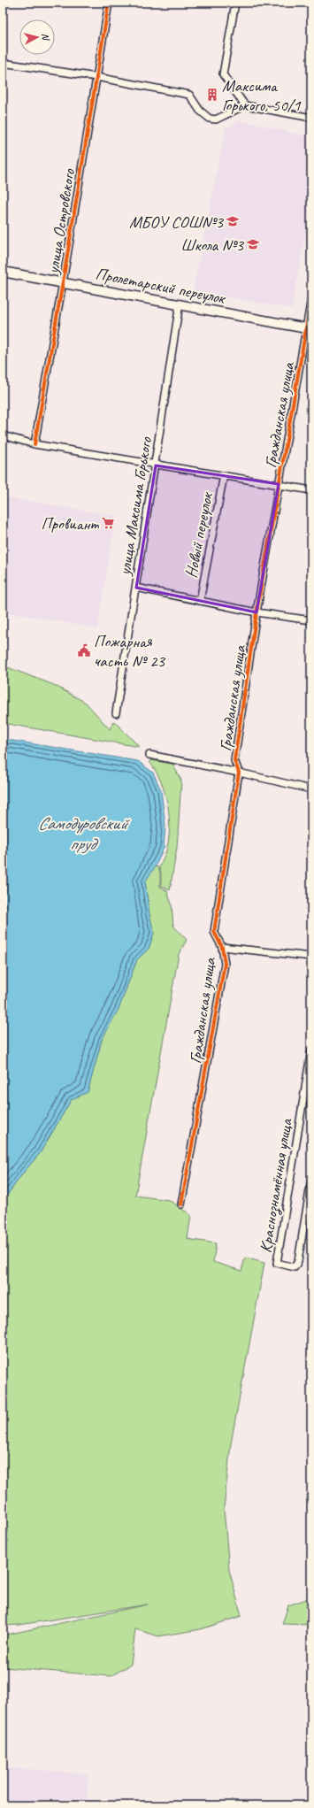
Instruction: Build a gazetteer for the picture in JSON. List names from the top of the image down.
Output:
{
  "streets": {
    "main road": ["Пролетарский переулок"],
    "street": [
      "улица Островского",
      "Гражданская улица",
      "улица Максима Горького",
      "Новый переулок",
      "Краснознамённая улица"
    ]
  },
  "crossings": [
    ["улица Островского", "Пролетарский переулок"],
    ["Пролетарский переулок", "Гражданская улица"],
    ["Пролетарский переулок", "улица Максима Горького"],
    ["Гражданская улица", "Новый переулок"],
    ["улица Максима Горького", "Новый переулок"]
  ],
  "water": ["Самодуровский пруд"],
  "places": {
    "building": ["Максима Горького, 50/1"],
    "school or university": ["МБОУ СОШ№3", "Школа №3"],
    "supermarket": ["Провиант"],
    "public building": ["Пожарная часть № 23"]
  },
  "north": "right"
}
